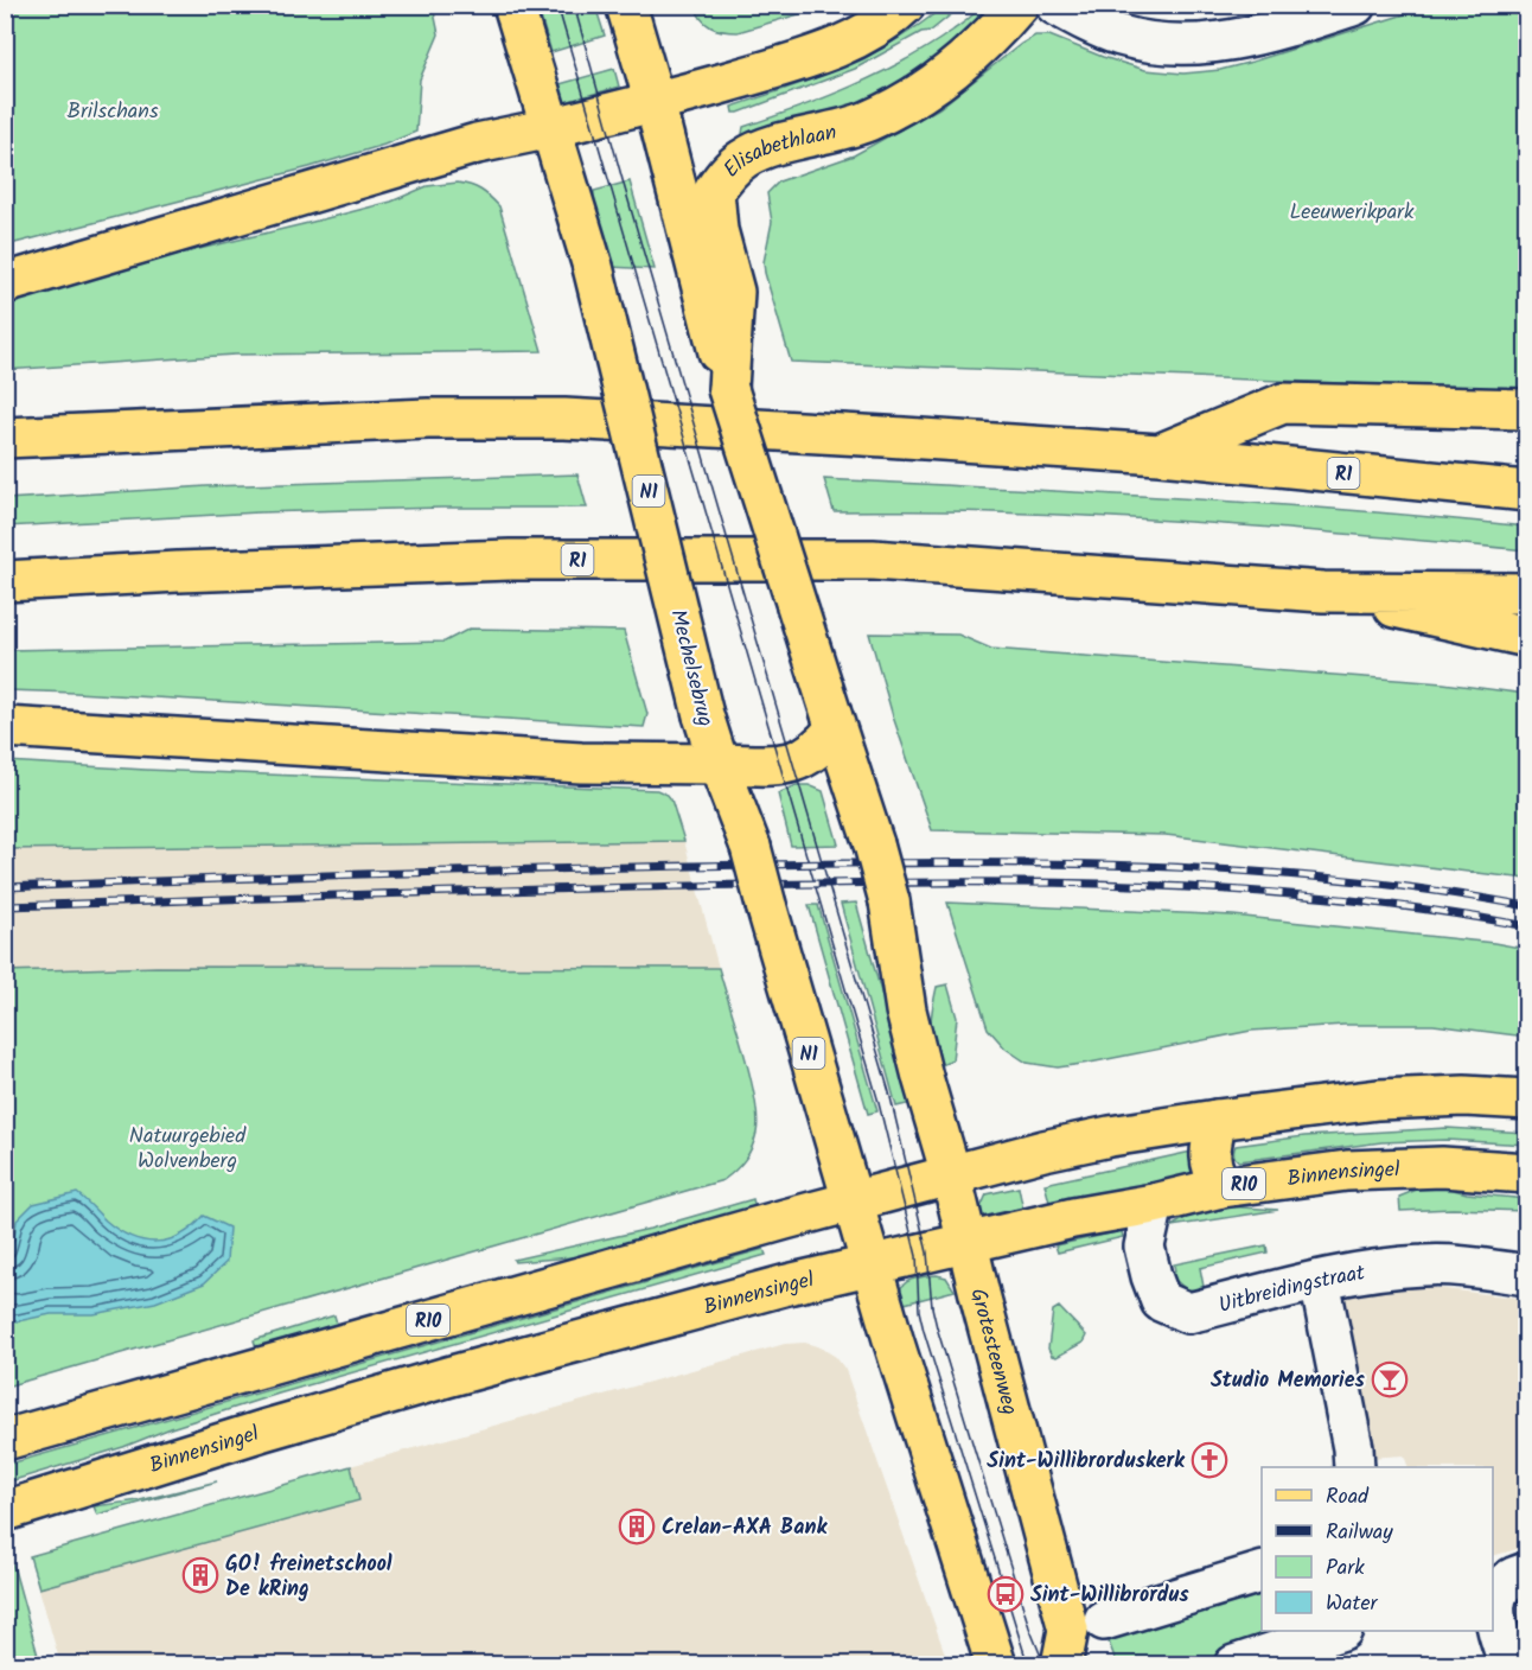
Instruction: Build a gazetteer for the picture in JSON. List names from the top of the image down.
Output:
{
  "streets": {
    "main road": [
      "Elisabethlaan",
      "R1",
      "N1",
      "Mechelsebrug",
      "Binnensingel",
      "R10",
      "Grotesteenweg"
    ],
    "street": ["Uitbreidingstraat"]
  },
  "crossings": [
    ["N1", "Mechelsebrug"],
    ["N1", "Binnensingel"],
    ["N1", "R10"],
    ["Mechelsebrug", "R10"],
    ["Binnensingel", "Uitbreidingstraat"],
    ["Binnensingel", "Grotesteenweg"],
    ["R10", "Grotesteenweg"]
  ],
  "parks": ["Brilschans", "Leeuwerikpark", "Natuurgebied Wolvenberg"],
  "places": {
    "bar": ["Studio Memories"],
    "church": ["Sint-Willibrorduskerk"],
    "building": ["Crelan-AXA Bank", "GO! freinetschool De kRing"],
    "bus stop": ["Sint-Willibrordus"]
  },
  "legend": [
    "Road",
    "Railway",
    "Park",
    "Water"
  ]
}
